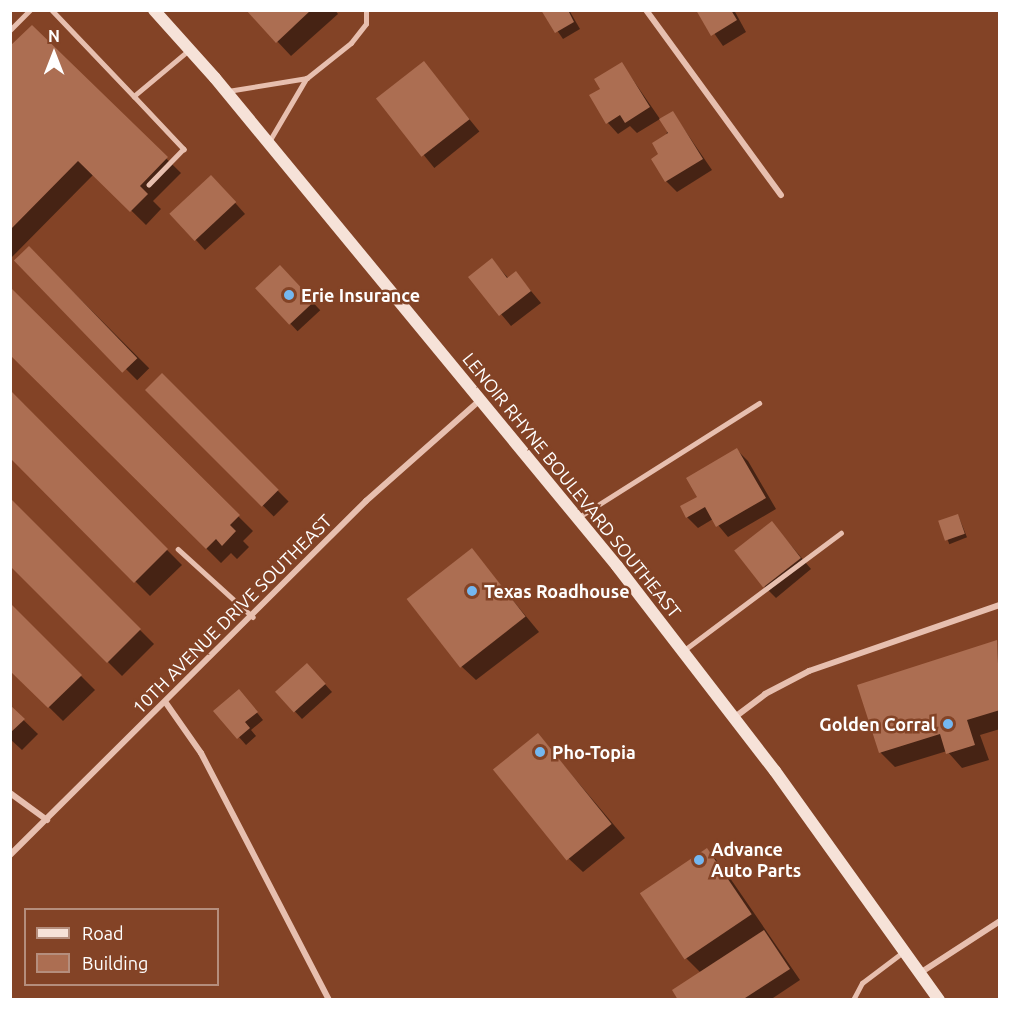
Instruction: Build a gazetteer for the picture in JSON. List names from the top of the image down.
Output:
{
  "streets": {
    "main road": ["LENOIR RHYNE BOULEVARD SOUTHEAST"],
    "street": ["10TH AVENUE DRIVE SOUTHEAST"]
  },
  "crossings": [
    ["LENOIR RHYNE BOULEVARD SOUTHEAST", "10TH AVENUE DRIVE SOUTHEAST"]
  ],
  "places": [
    "Erie Insurance",
    "Texas Roadhouse",
    "Golden Corral",
    "Pho-Topia",
    "Advance Auto Parts"
  ],
  "legend": ["Road", "Building"],
  "north": "top"
}
